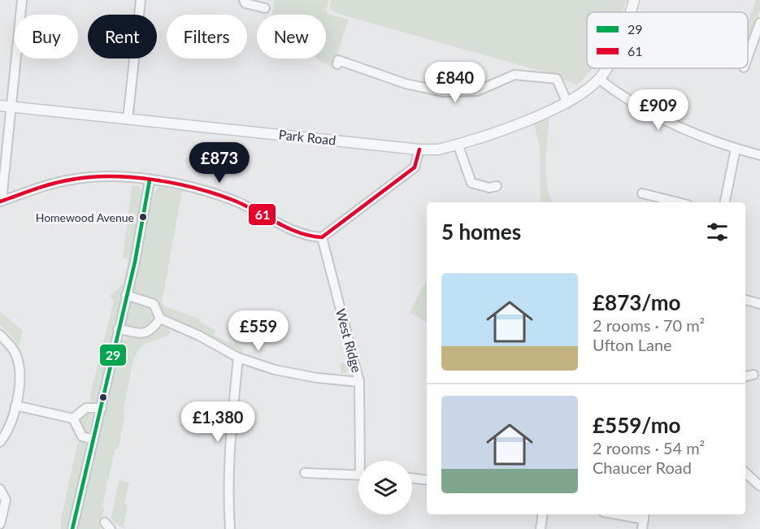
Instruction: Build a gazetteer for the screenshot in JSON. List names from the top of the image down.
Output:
{
  "streets": {
    "street": ["Park Road", "West Ridge"]
  },
  "places": ["Homewood Avenue"],
  "lines": ["transit line 61", "transit line 29"],
  "legend": ["29", "61"],
  "page": {
    "chip": [
      "Buy",
      "Rent",
      "Filters",
      "New"
    ],
    "price": [
      "£840",
      "£909",
      "£873",
      "£559",
      "£1,380"
    ],
    "heading": "5 homes",
    "list": [
      {
        "name": "£873/mo",
        "note": "2 rooms · 70 m² · Ufton Lane"
      },
      {
        "name": "£559/mo",
        "note": "2 rooms · 54 m² · Chaucer Road"
      }
    ]
  }
}
